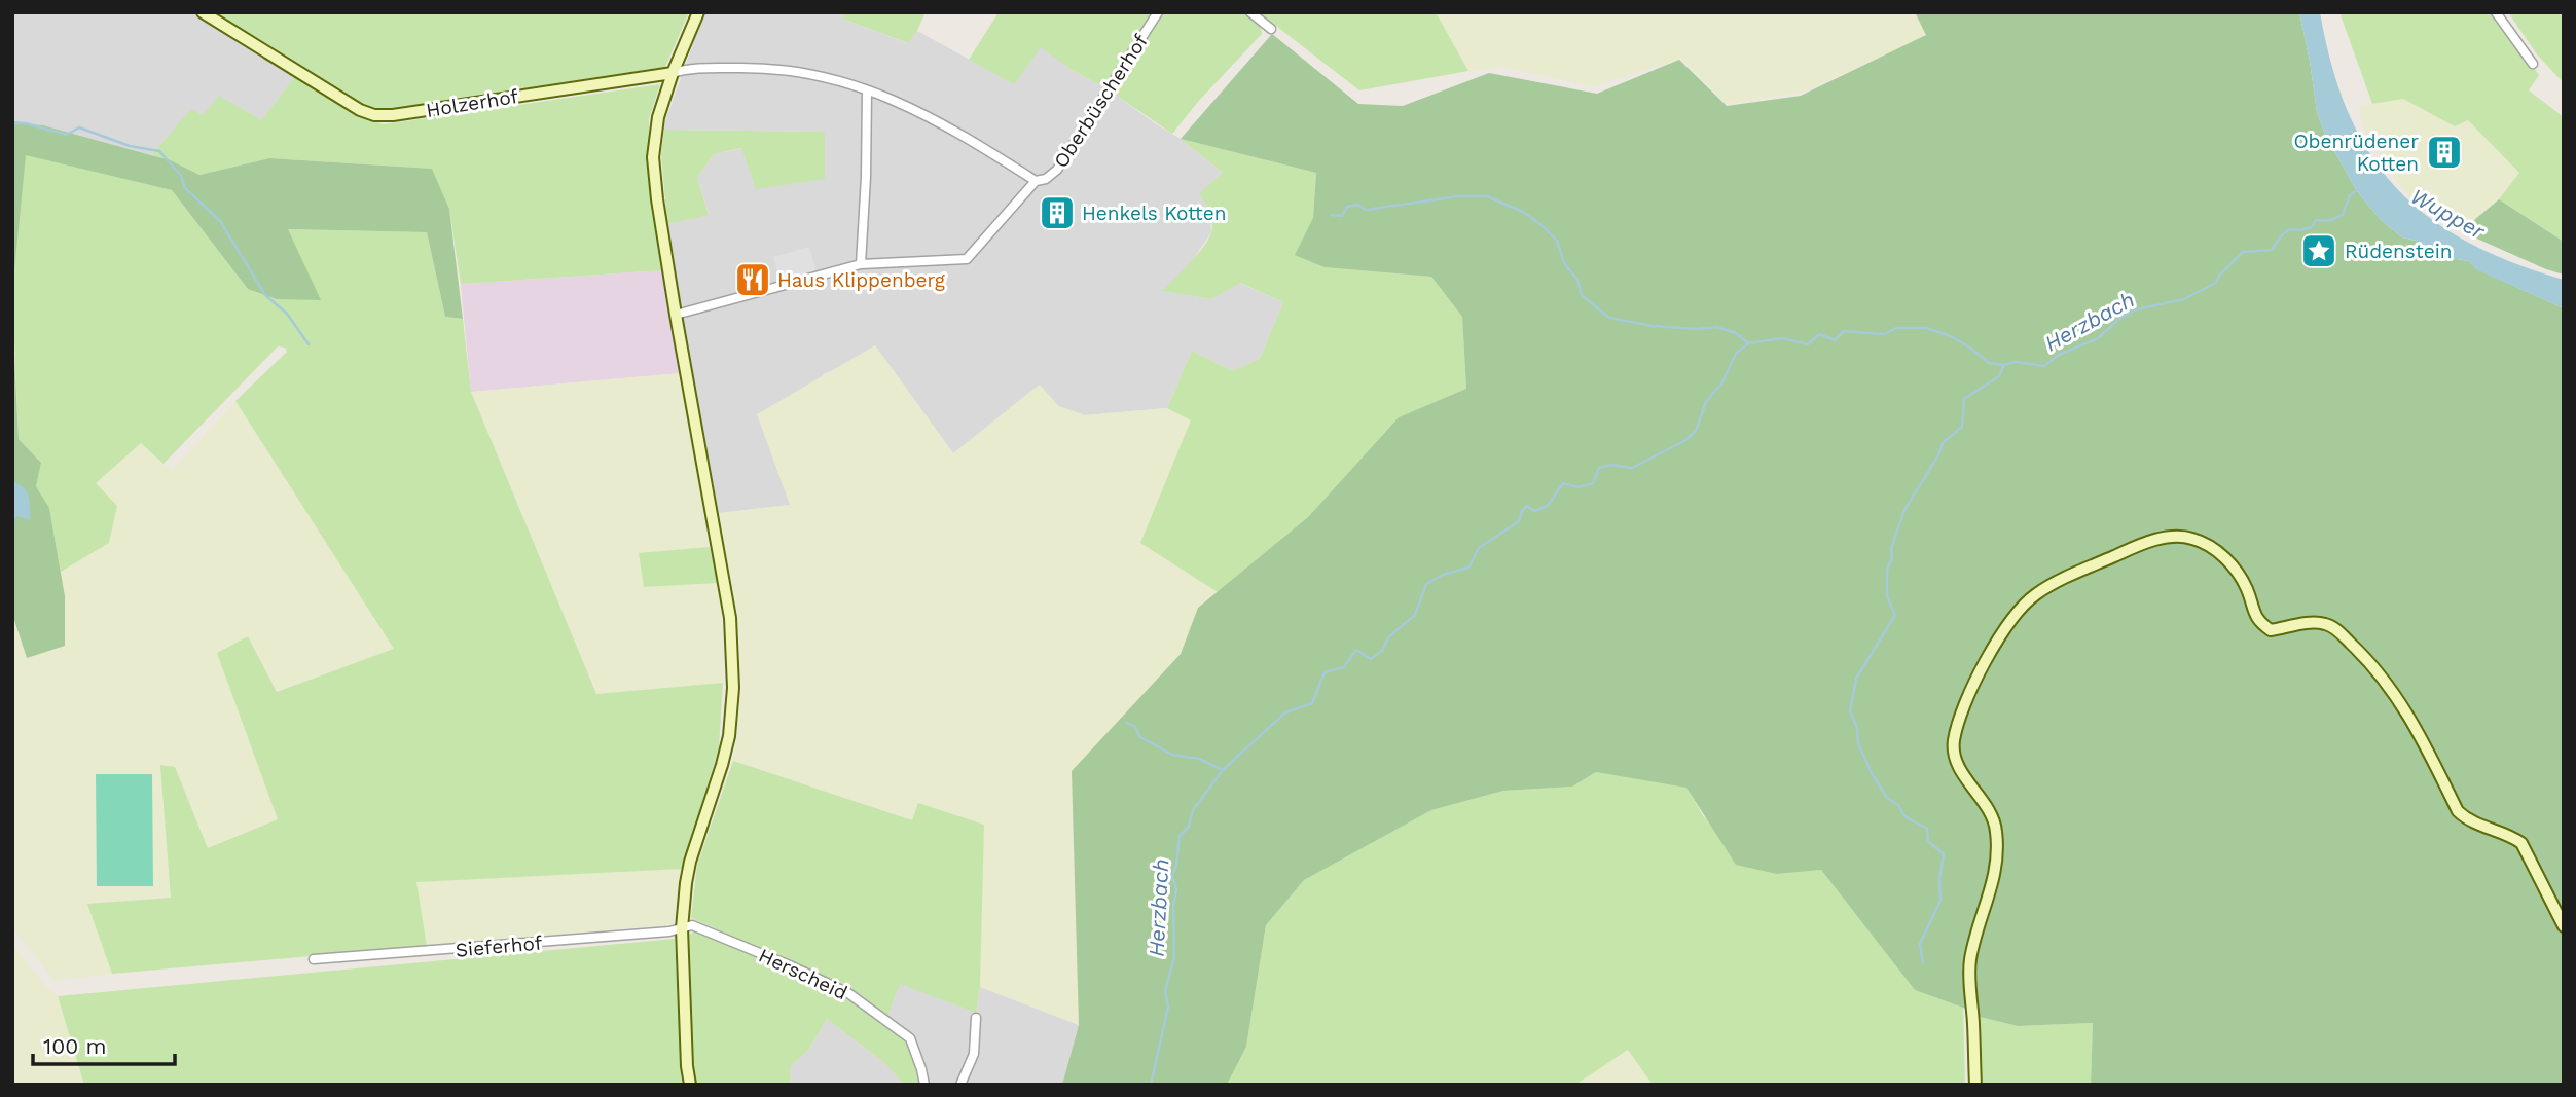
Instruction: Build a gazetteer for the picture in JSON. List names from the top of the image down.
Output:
{
  "streets": {
    "street": [
      "Oberbüscherhof",
      "Holzerhof",
      "Sieferhof",
      "Herscheid"
    ]
  },
  "crossings": [
    ["Oberbüscherhof", "Holzerhof"],
    ["Sieferhof", "Herscheid"]
  ],
  "water": ["Wupper", "Herzbach"],
  "places": {
    "building": ["Obenrüdener Kotten", "Henkels Kotten"],
    "place": ["Rüdenstein"],
    "restaurant": ["Haus Klippenberg"]
  },
  "scale_bar": "100 m"
}
